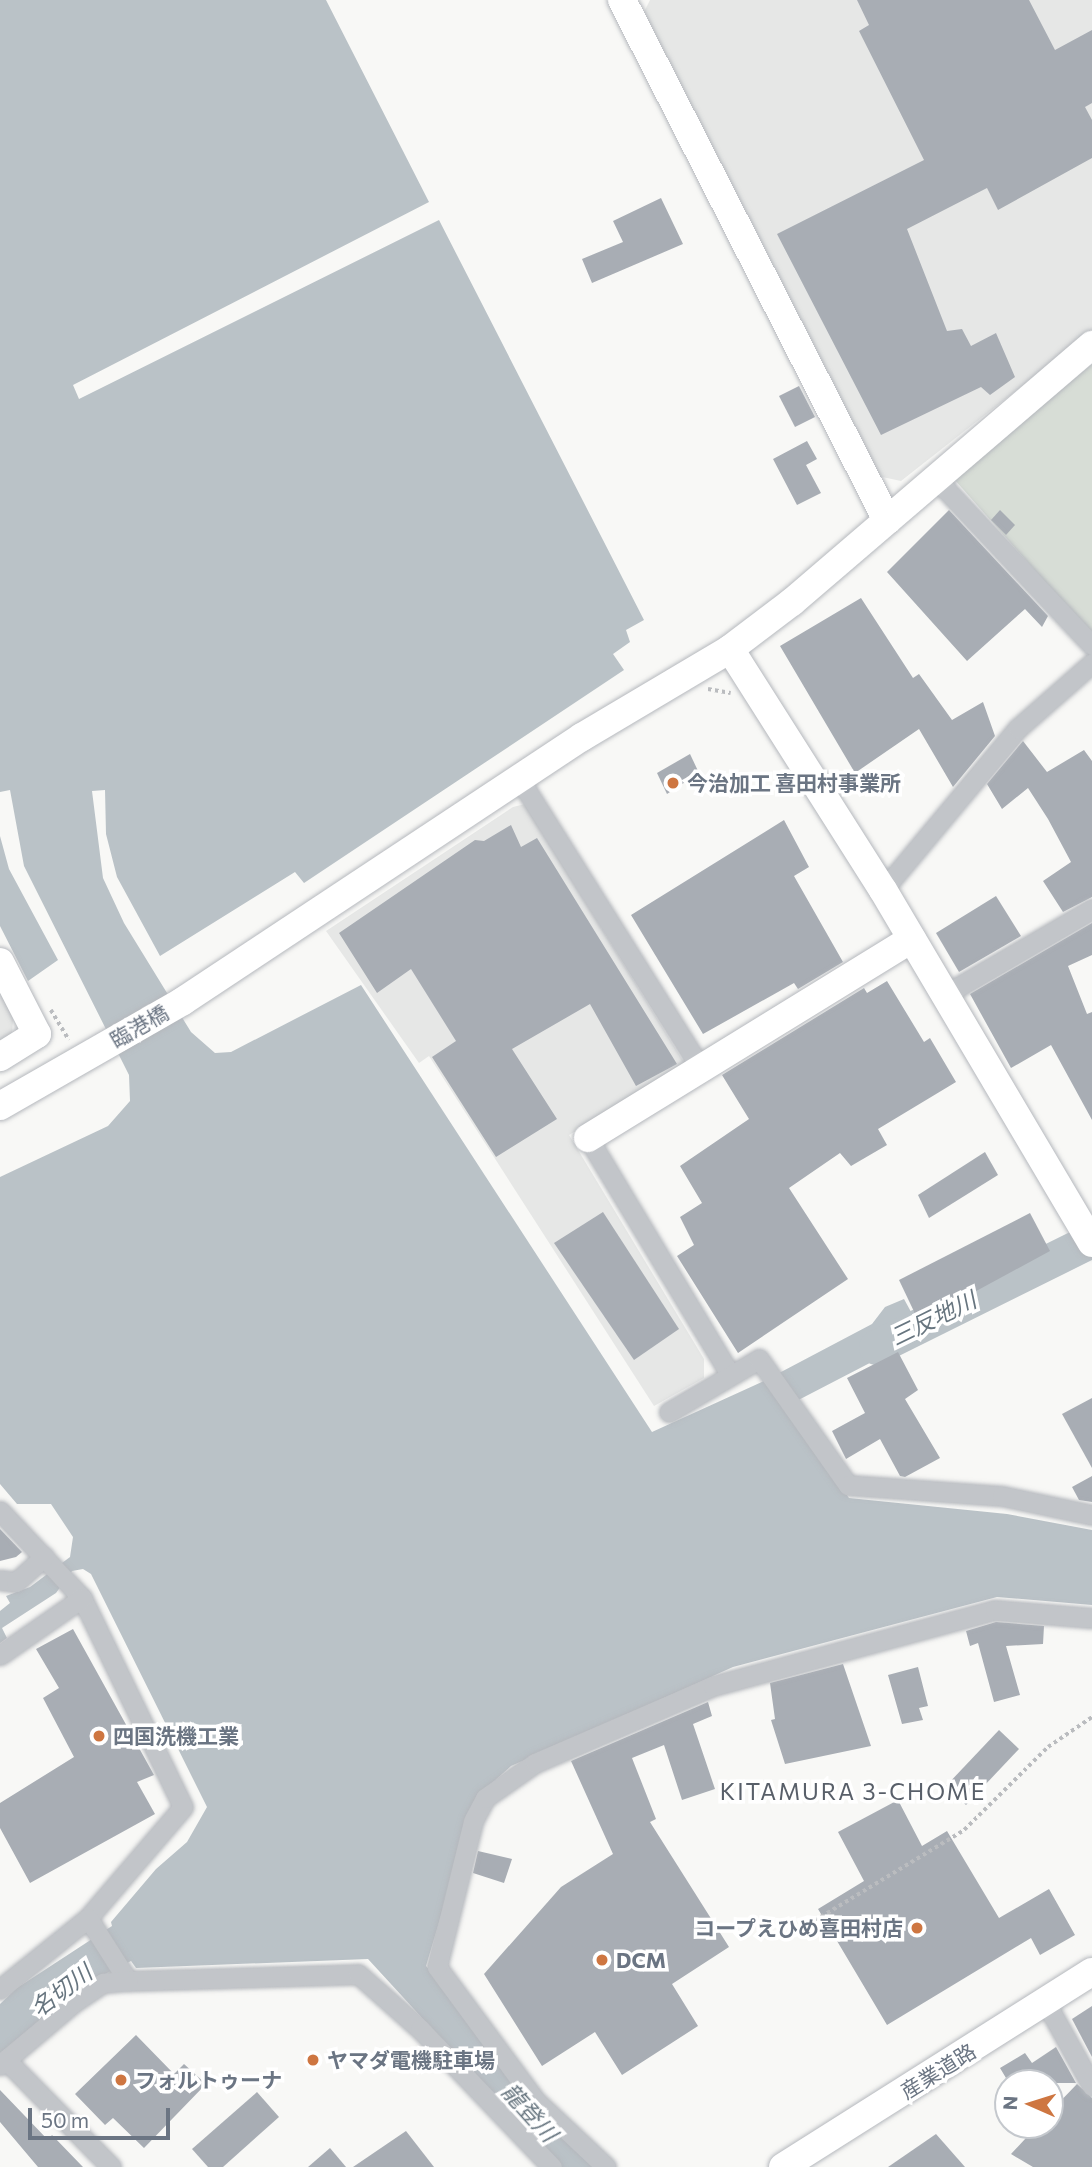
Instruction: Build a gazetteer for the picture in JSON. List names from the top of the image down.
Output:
{
  "streets": {
    "street": ["臨港橋", "産業道路"]
  },
  "districts": ["KITAMURA 3-CHOME"],
  "water": ["三反地川", "名切川", "龍登川"],
  "places": [
    "今治加工 喜田村事業所",
    "四国洗機工業",
    "コープえひめ喜田村店",
    "DCM",
    "ヤマダ電機駐車場",
    "フォルトゥーナ"
  ],
  "scale_bar": "50 m",
  "north": "left"
}
